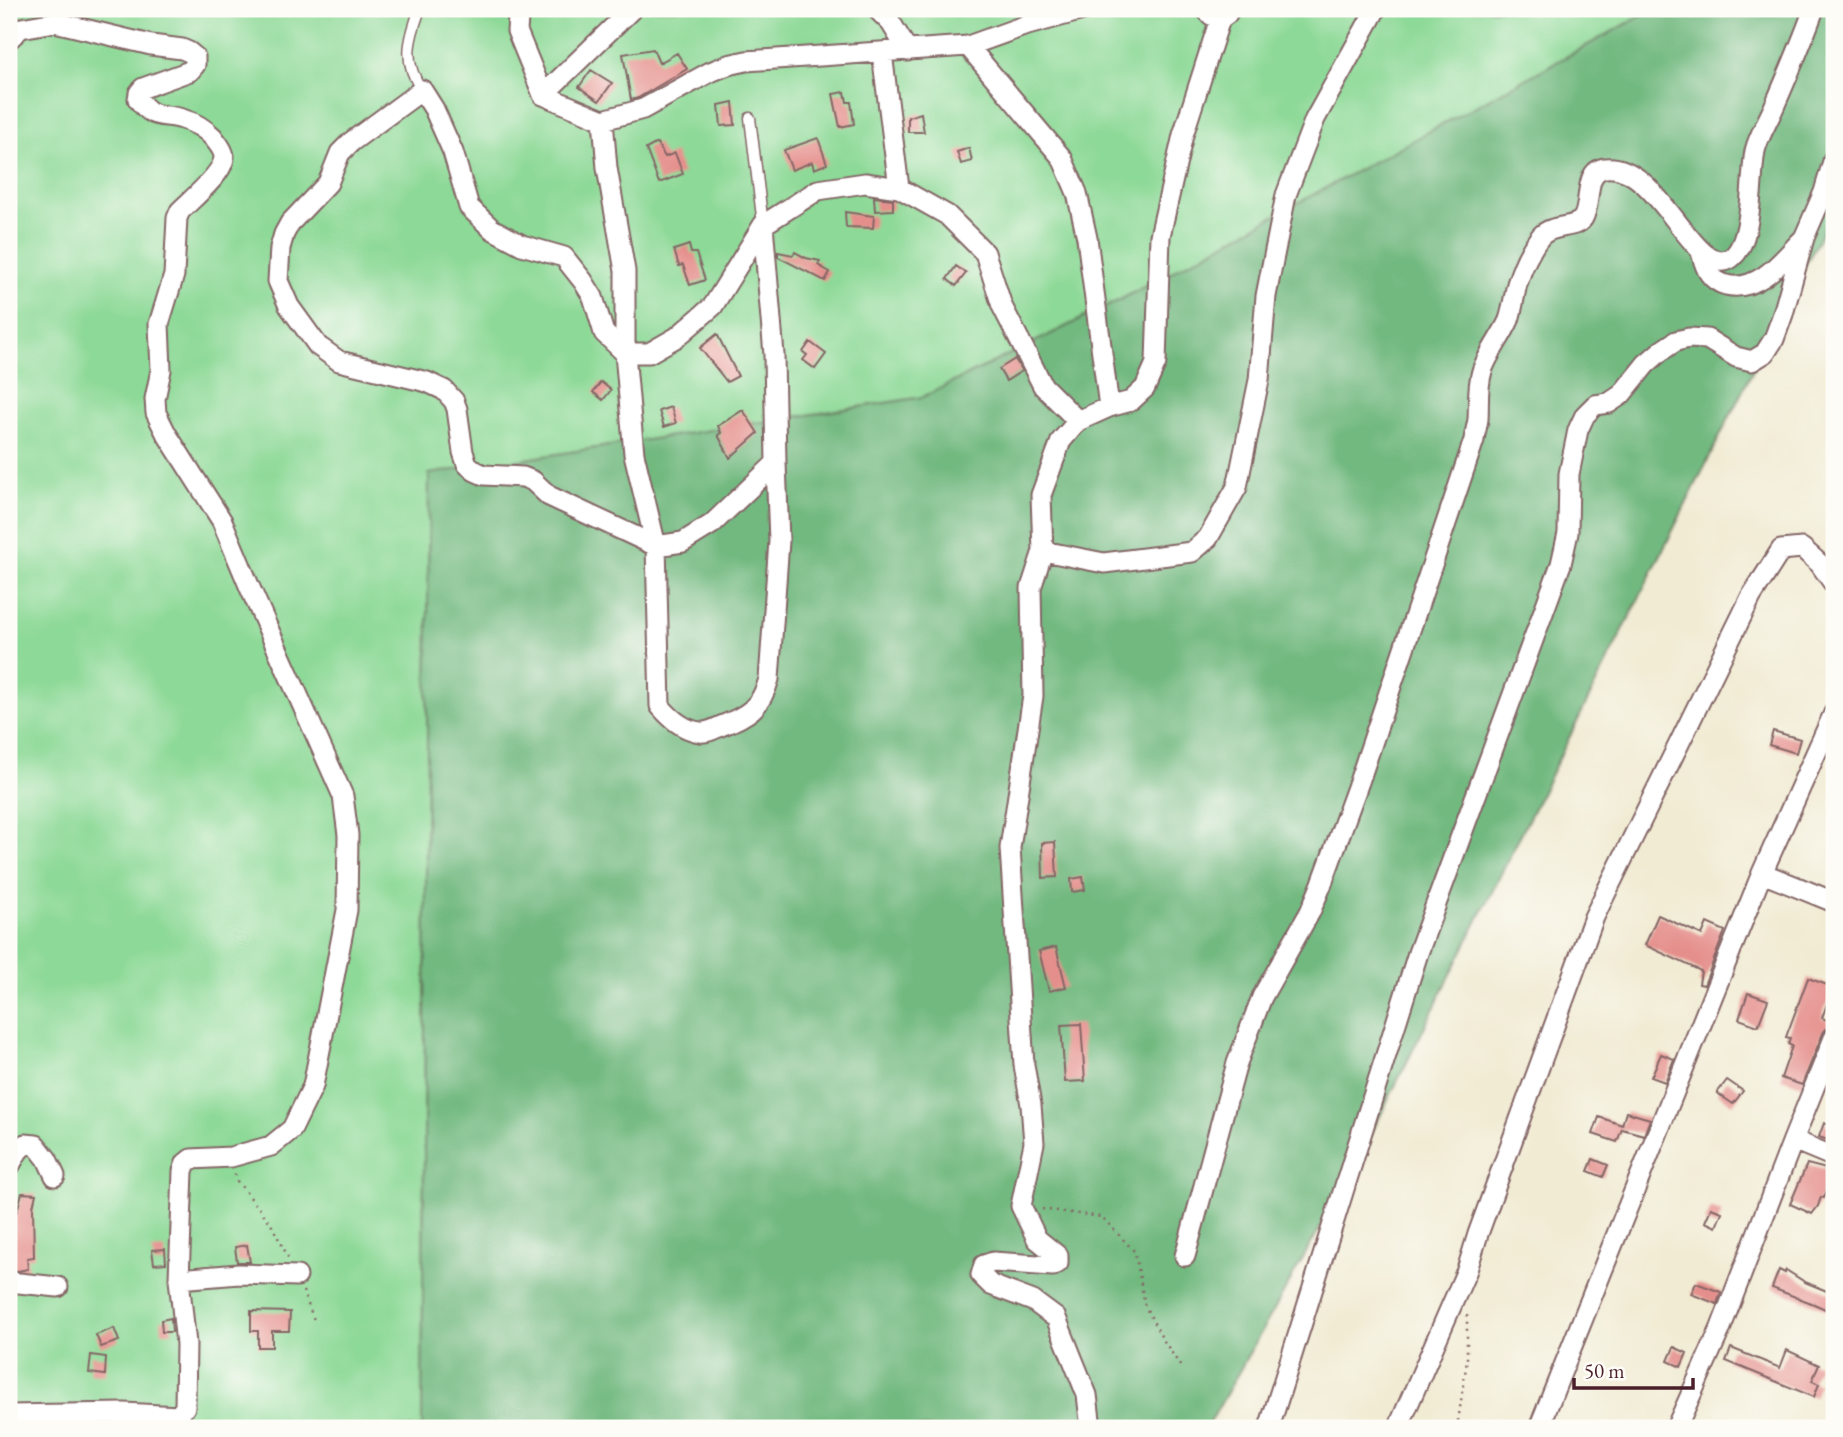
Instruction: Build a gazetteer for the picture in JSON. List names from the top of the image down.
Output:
{
  "scale_bar": "50 m"
}
